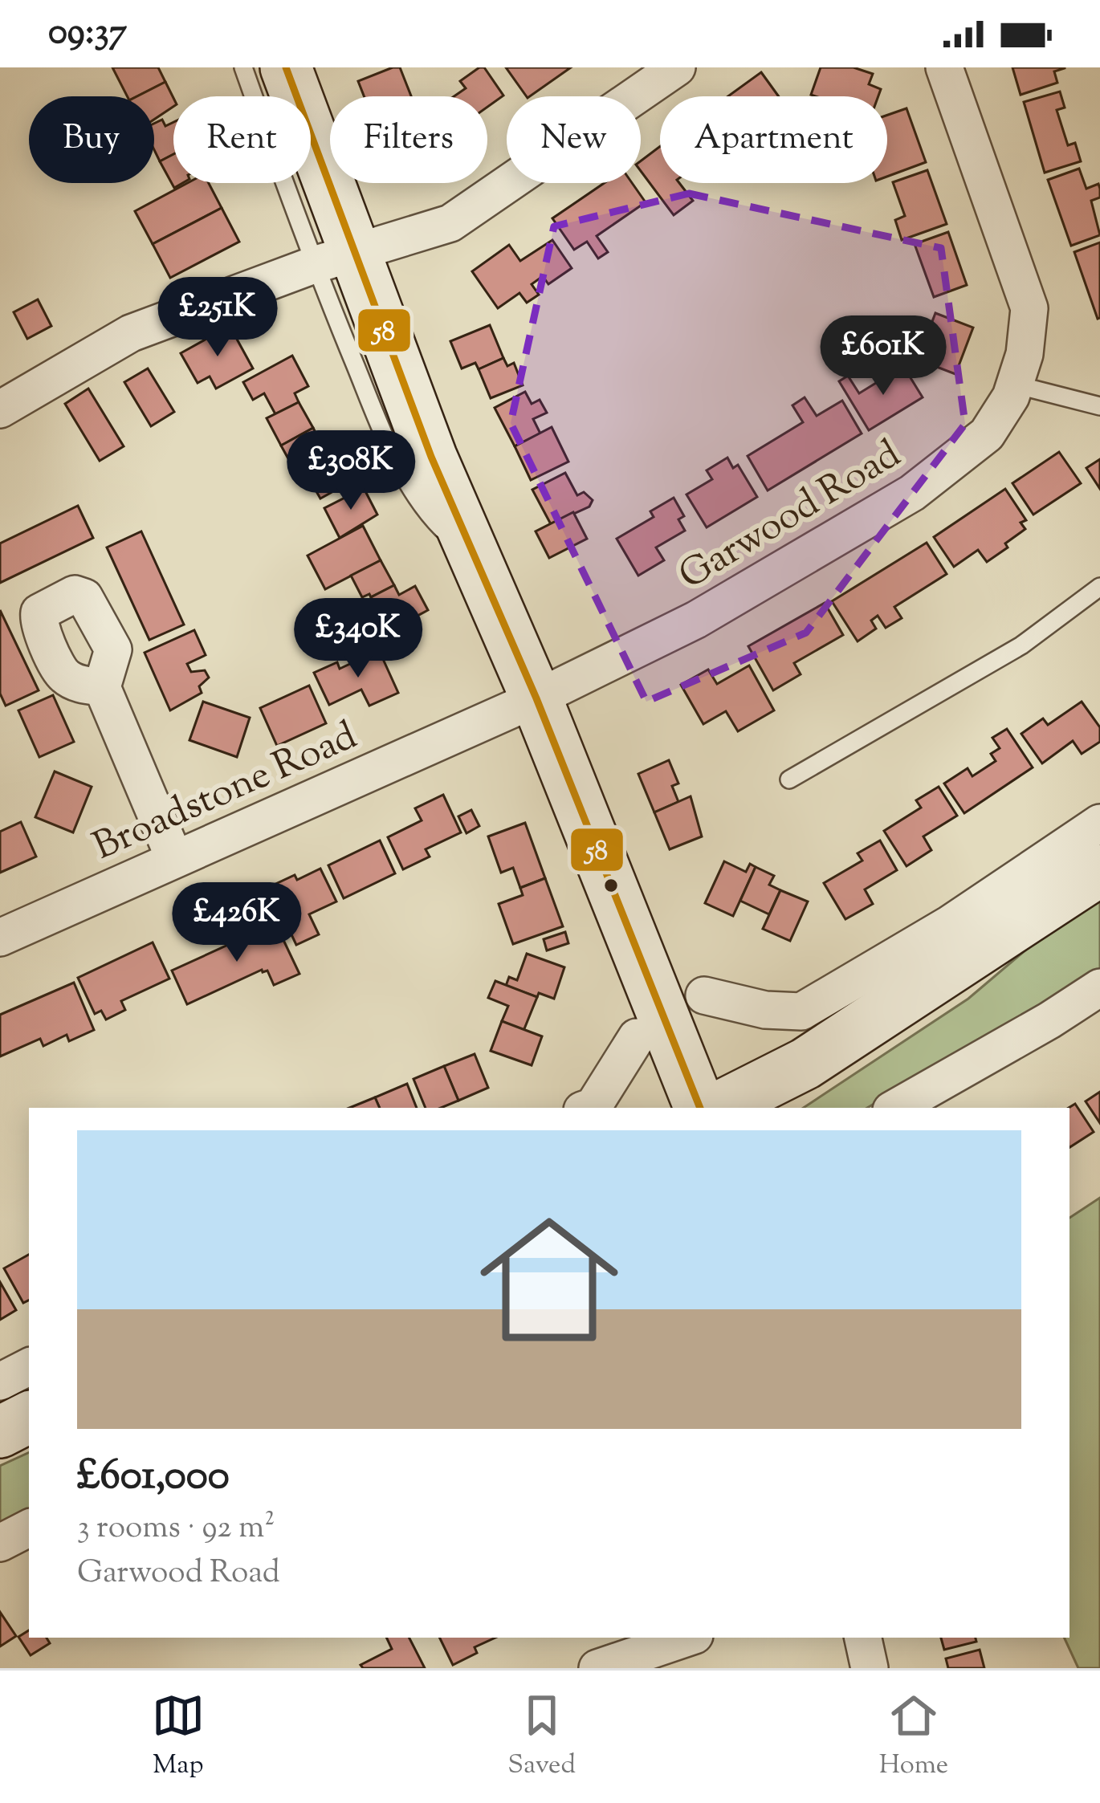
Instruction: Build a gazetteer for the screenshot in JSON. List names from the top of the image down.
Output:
{
  "streets": {
    "street": ["Garwood Road", "Broadstone Road"]
  },
  "crossings": [
    ["Garwood Road", "Broadstone Road"]
  ],
  "lines": ["transit line 58"],
  "page": {
    "status": "09:37",
    "chip": [
      "Buy",
      "Rent",
      "Filters",
      "New",
      "Apartment"
    ],
    "price": [
      "£251K",
      "£601K",
      "£308K",
      "£340K",
      "£426K"
    ],
    "list": [
      {
        "name": "£601,000",
        "note": "3 rooms · 92 m² · Garwood Road"
      }
    ],
    "tabs": ["Map", "Saved", "Home"]
  }
}
